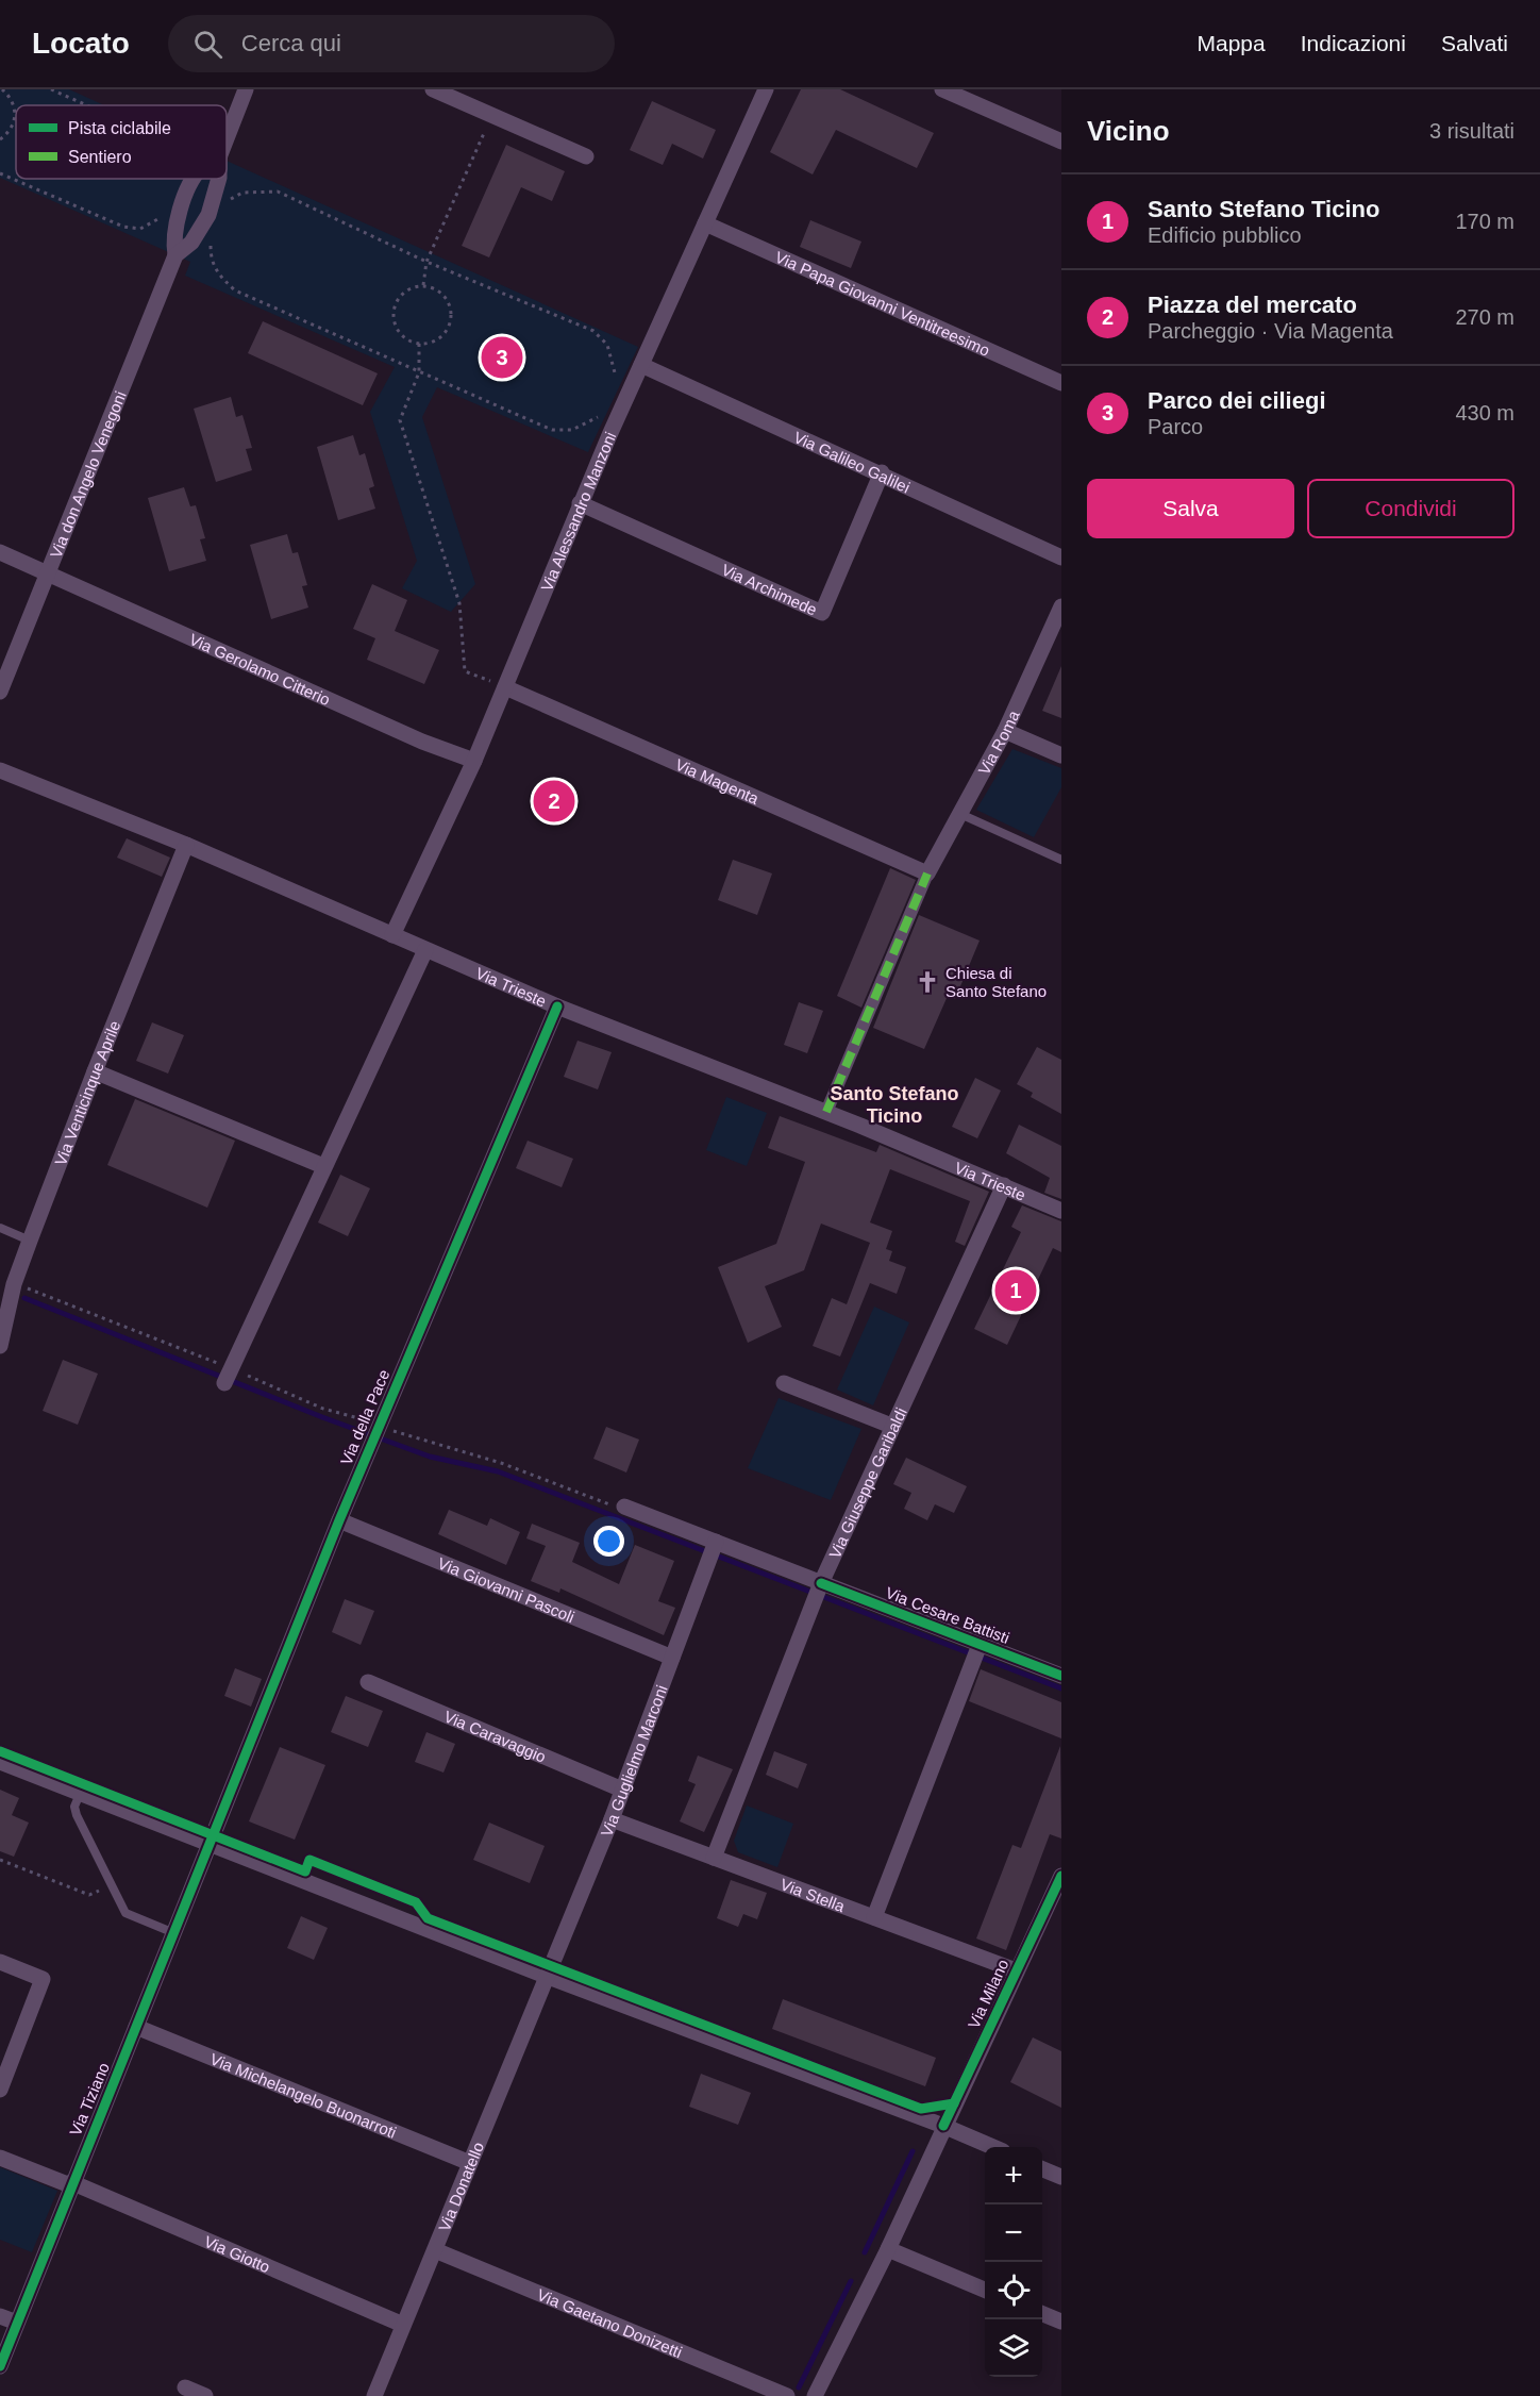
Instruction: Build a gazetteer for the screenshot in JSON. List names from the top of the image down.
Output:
{
  "streets": {
    "street": [
      "Via Papa Giovanni Ventitreesimo",
      "Via Galileo Galilei",
      "Via don Angelo Venegoni",
      "Via Alessandro Manzoni",
      "Via Archimede",
      "Via Gerolamo Citterio",
      "Via Roma",
      "Via Magenta",
      "Via Trieste",
      "Via Venticinque Aprile",
      "Via della Pace",
      "Via Giuseppe Garibaldi",
      "Via Giovanni Pascoli",
      "Via Cesare Battisti",
      "Via Caravaggio",
      "Via Guglielmo Marconi",
      "Via Stella",
      "Via Milano",
      "Via Michelangelo Buonarroti",
      "Via Tiziano",
      "Via Donatello",
      "Via Giotto",
      "Via Gaetano Donizetti"
    ]
  },
  "crossings": [
    ["Via Papa Giovanni Ventitreesimo", "Via Alessandro Manzoni"],
    ["Via Galileo Galilei", "Via Alessandro Manzoni"],
    ["Via Galileo Galilei", "Via Archimede"],
    ["Via don Angelo Venegoni", "Via Gerolamo Citterio"],
    ["Via Alessandro Manzoni", "Via Archimede"],
    ["Via Alessandro Manzoni", "Via Gerolamo Citterio"],
    ["Via Alessandro Manzoni", "Via Magenta"],
    ["Via Alessandro Manzoni", "Via Trieste"],
    ["Via Roma", "Via Magenta"],
    ["Via Trieste", "Via Venticinque Aprile"],
    ["Via Trieste", "Via della Pace"],
    ["Via Trieste", "Via Giuseppe Garibaldi"],
    ["Via della Pace", "Via Giovanni Pascoli"],
    ["Via della Pace", "Via Tiziano"],
    ["Via Giuseppe Garibaldi", "Via Cesare Battisti"],
    ["Via Giuseppe Garibaldi", "Via Stella"],
    ["Via Giovanni Pascoli", "Via Guglielmo Marconi"],
    ["Via Cesare Battisti", "Via Guglielmo Marconi"],
    ["Via Caravaggio", "Via Guglielmo Marconi"],
    ["Via Guglielmo Marconi", "Via Stella"],
    ["Via Guglielmo Marconi", "Via Donatello"],
    ["Via Stella", "Via Milano"],
    ["Via Michelangelo Buonarroti", "Via Tiziano"],
    ["Via Michelangelo Buonarroti", "Via Donatello"],
    ["Via Tiziano", "Via Giotto"],
    ["Via Donatello", "Via Giotto"],
    ["Via Donatello", "Via Gaetano Donizetti"]
  ],
  "districts": ["Santo Stefano Ticino"],
  "places": {
    "church": ["Chiesa di Santo Stefano"]
  },
  "legend": ["Pista ciclabile", "Sentiero"],
  "page": {
    "header": "Locato",
    "search": "Cerca qui",
    "nav": ["Mappa", "Indicazioni", "Salvati"],
    "heading": ["Vicino", "3 risultati"],
    "list": [
      {
        "mark": "1",
        "name": "Santo Stefano Ticino",
        "note": "Edificio pubblico",
        "value": "170 m"
      },
      {
        "mark": "2",
        "name": "Piazza del mercato",
        "note": "Parcheggio · Via Magenta",
        "value": "270 m"
      },
      {
        "mark": "3",
        "name": "Parco dei ciliegi",
        "note": "Parco",
        "value": "430 m"
      }
    ],
    "pins": ["3", "2", "1"],
    "buttons": ["Salva", "Condividi"],
    "map_buttons": ["+", "−"]
  }
}
